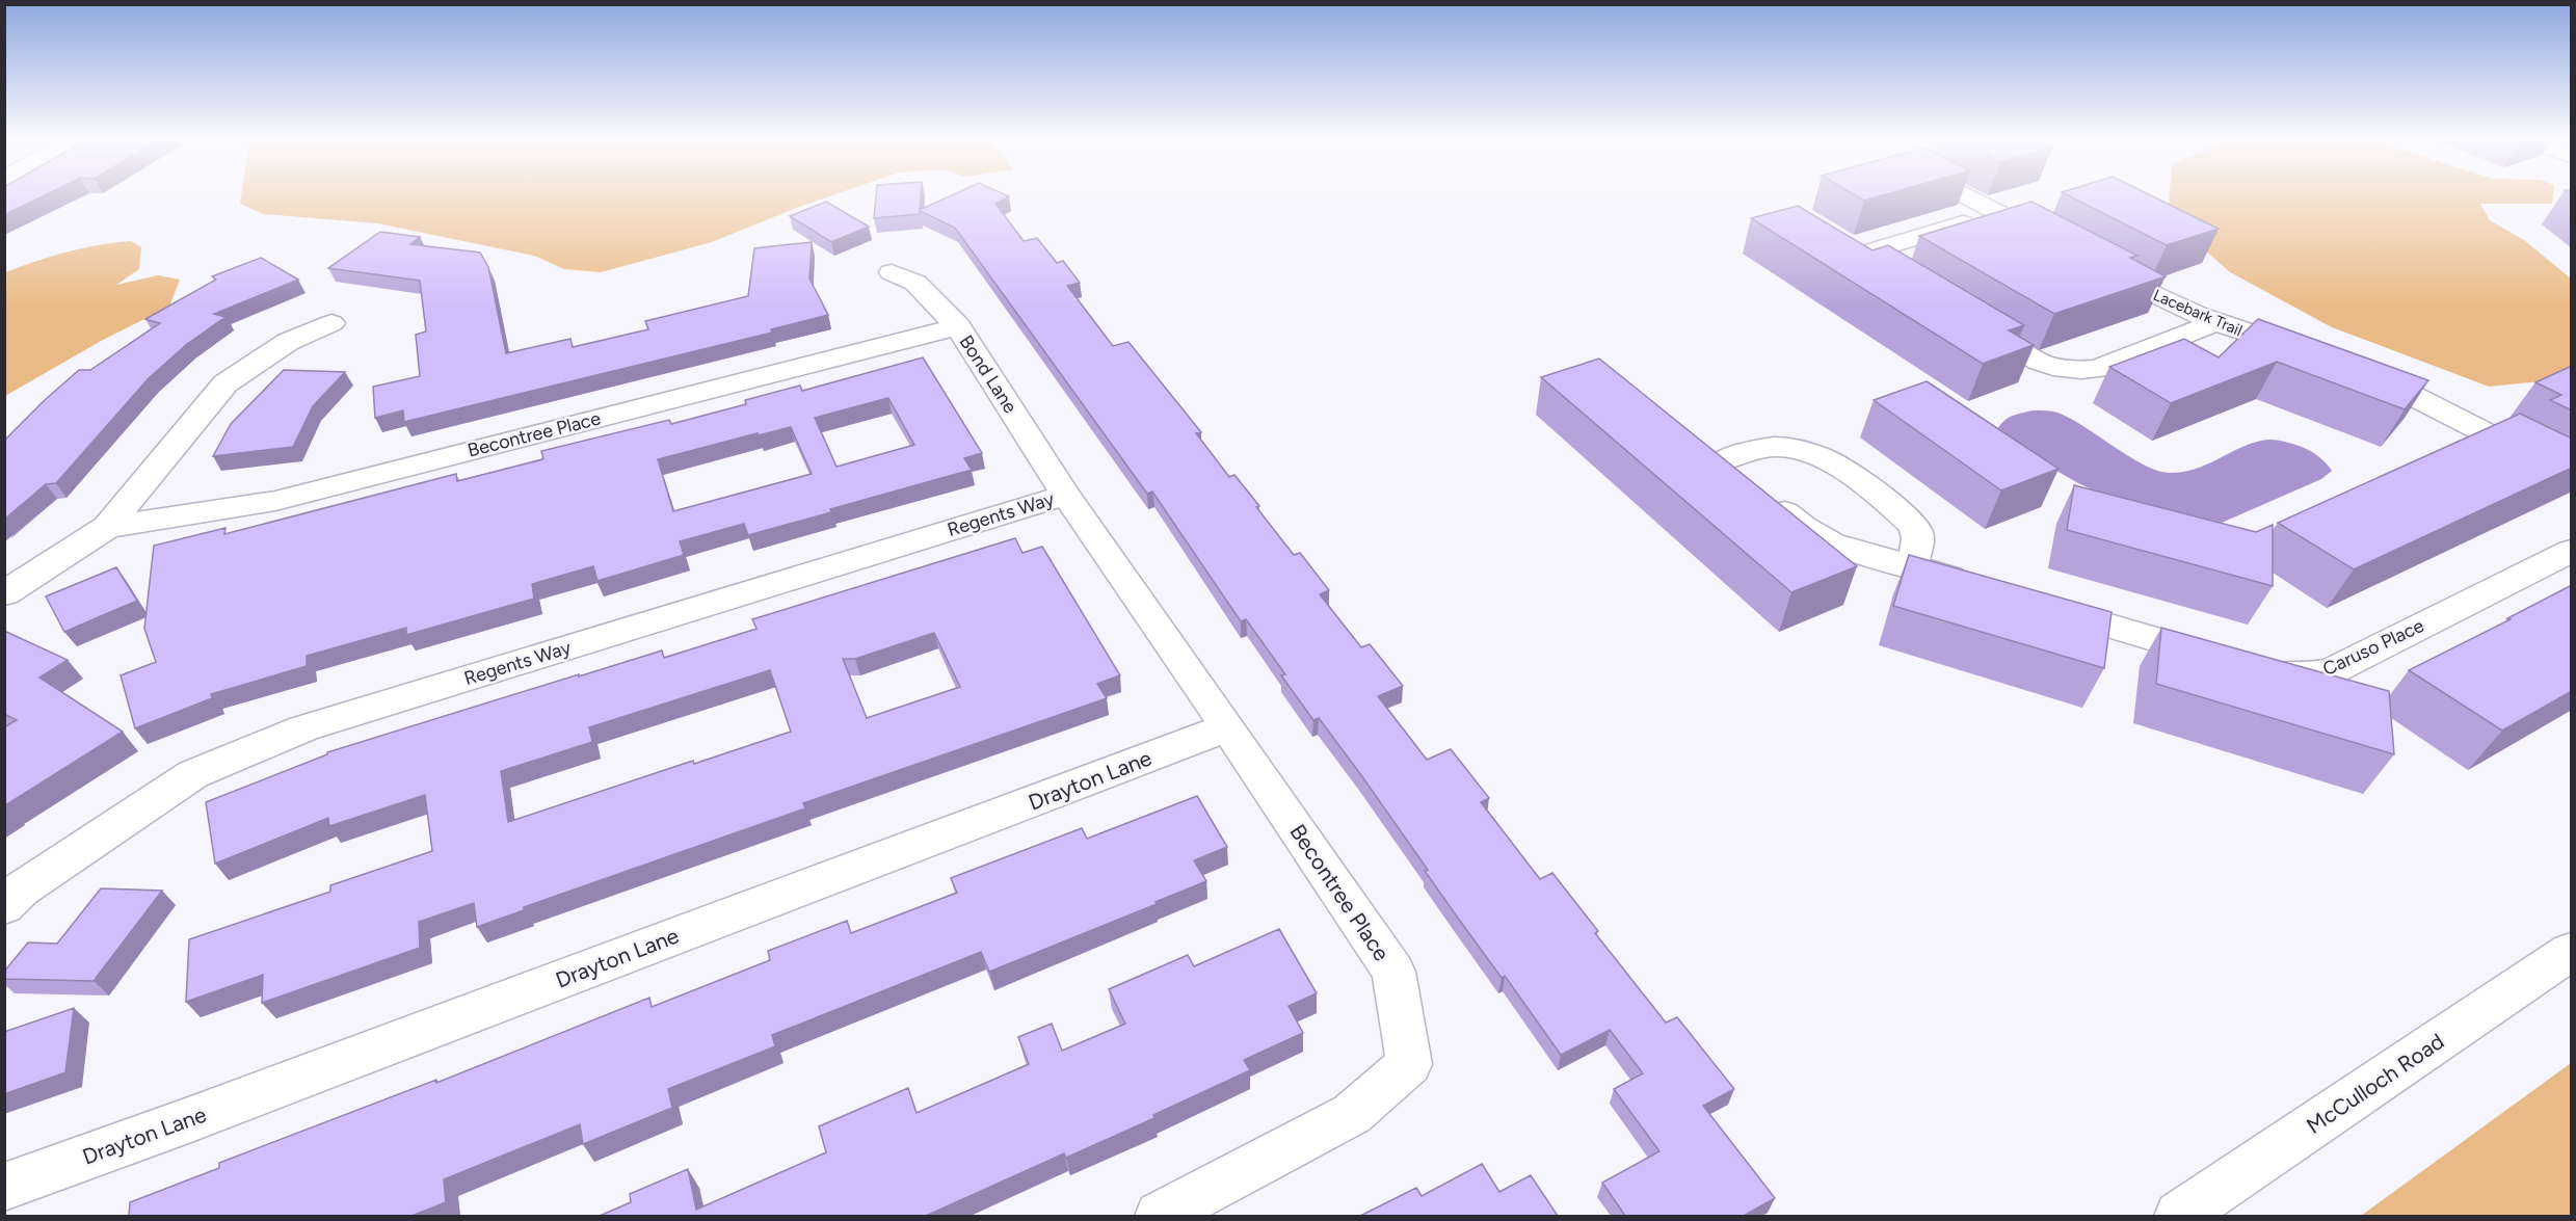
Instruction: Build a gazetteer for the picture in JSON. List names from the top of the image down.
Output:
{
  "streets": {
    "street": [
      "Lacebark Trail",
      "Bond Lane",
      "Becontree Place",
      "Regents Way",
      "Caruso Place",
      "Drayton Lane",
      "McCulloch Road"
    ]
  },
  "crossings": [
    ["Bond Lane", "Becontree Place"],
    ["Bond Lane", "Regents Way"],
    ["Becontree Place", "Regents Way"],
    ["Becontree Place", "Drayton Lane"]
  ]
}
